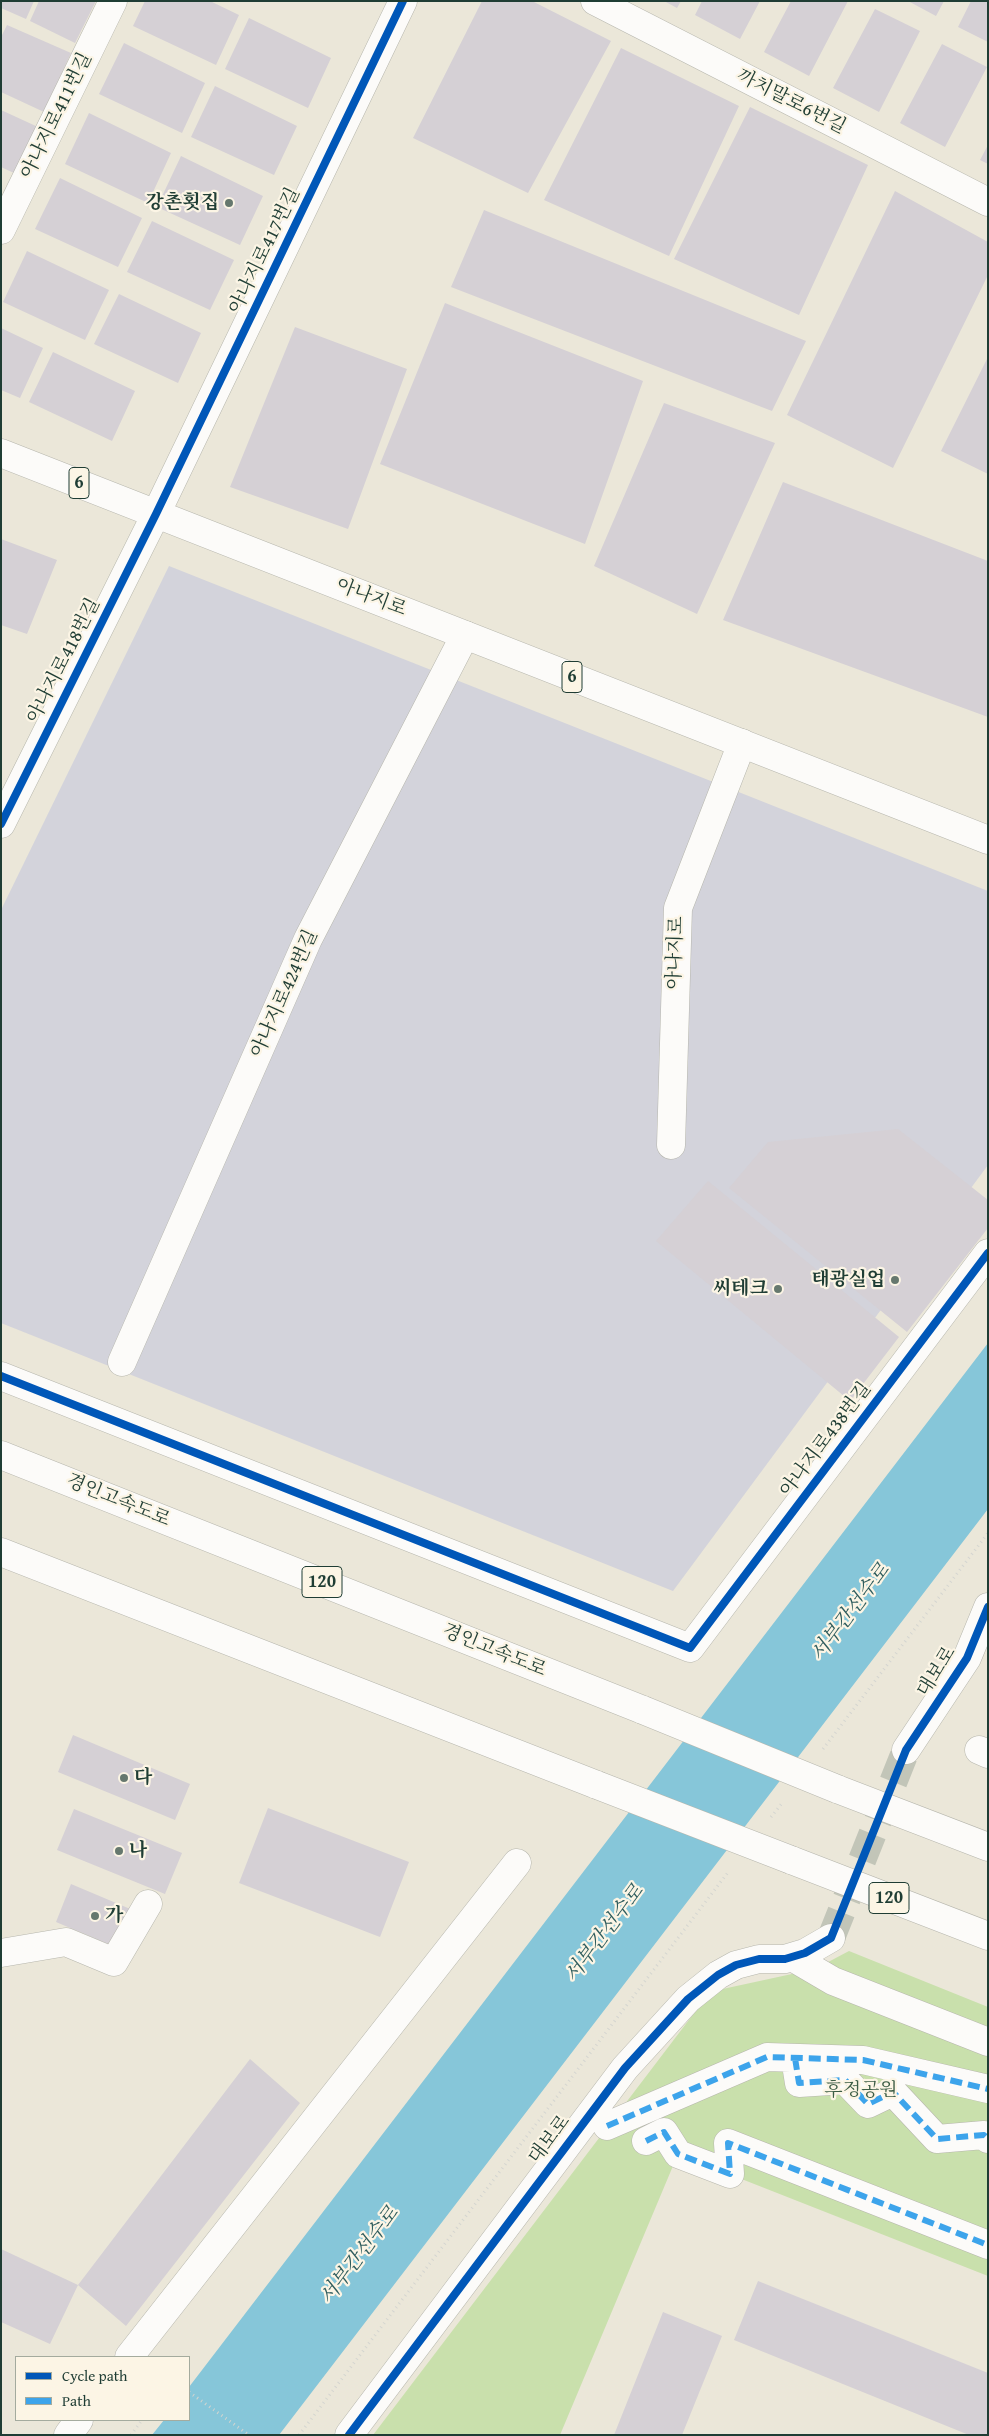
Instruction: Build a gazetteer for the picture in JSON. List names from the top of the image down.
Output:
{
  "streets": {
    "main road": [
      "까치말로6번길",
      "아나지로411번길",
      "아나지로417번길",
      "6",
      "아나지로",
      "아나지로418번길",
      "아나지로424번길",
      "아나지로438번길",
      "경인고속도로",
      "120",
      "대보로"
    ]
  },
  "crossings": [
    ["아나지로417번길", "아나지로"],
    ["아나지로417번길", "아나지로418번길"],
    ["아나지로", "아나지로418번길"],
    ["아나지로", "아나지로424번길"]
  ],
  "water": ["서부간선수로"],
  "parks": ["후정공원"],
  "places": [
    "강촌횟집",
    "태광실업",
    "씨테크",
    "다",
    "나",
    "가"
  ],
  "legend": ["Cycle path", "Path"]
}
